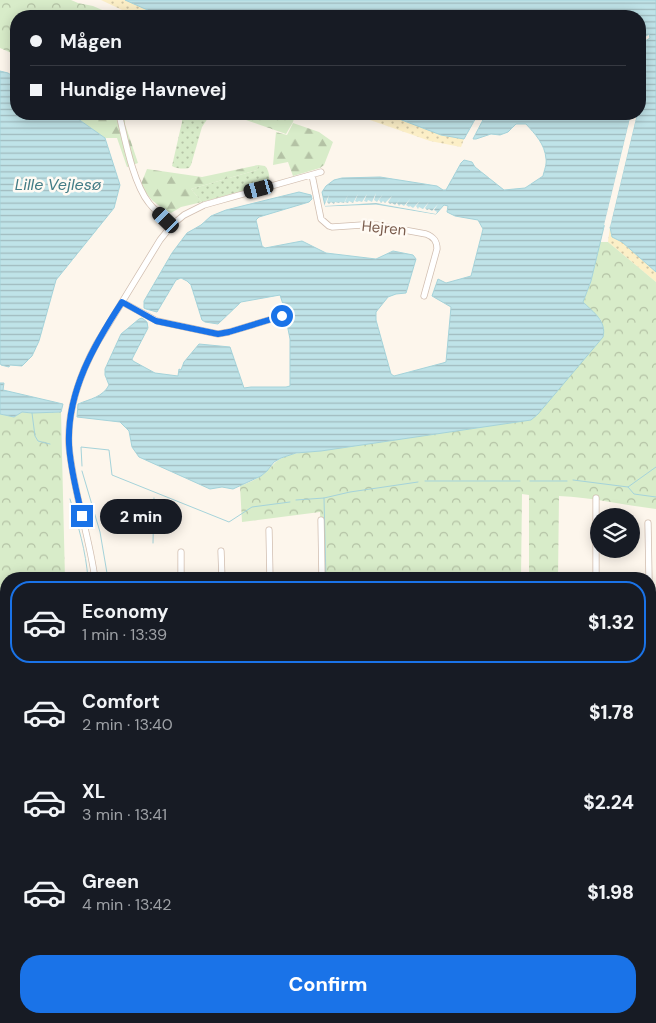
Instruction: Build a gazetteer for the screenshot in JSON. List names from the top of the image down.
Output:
{
  "streets": {
    "street": ["Hejren"]
  },
  "water": ["Lille Vejlesø"],
  "page": {
    "banner": ["Mågen", "Hundige Havnevej"],
    "bubble": "2 min",
    "list": [
      {
        "name": "Economy",
        "note": "1 min · 13:39",
        "value": "$1.32"
      },
      {
        "name": "Comfort",
        "note": "2 min · 13:40",
        "value": "$1.78"
      },
      {
        "name": "XL",
        "note": "3 min · 13:41",
        "value": "$2.24"
      },
      {
        "name": "Green",
        "note": "4 min · 13:42",
        "value": "$1.98"
      }
    ],
    "buttons": "Confirm"
  }
}
